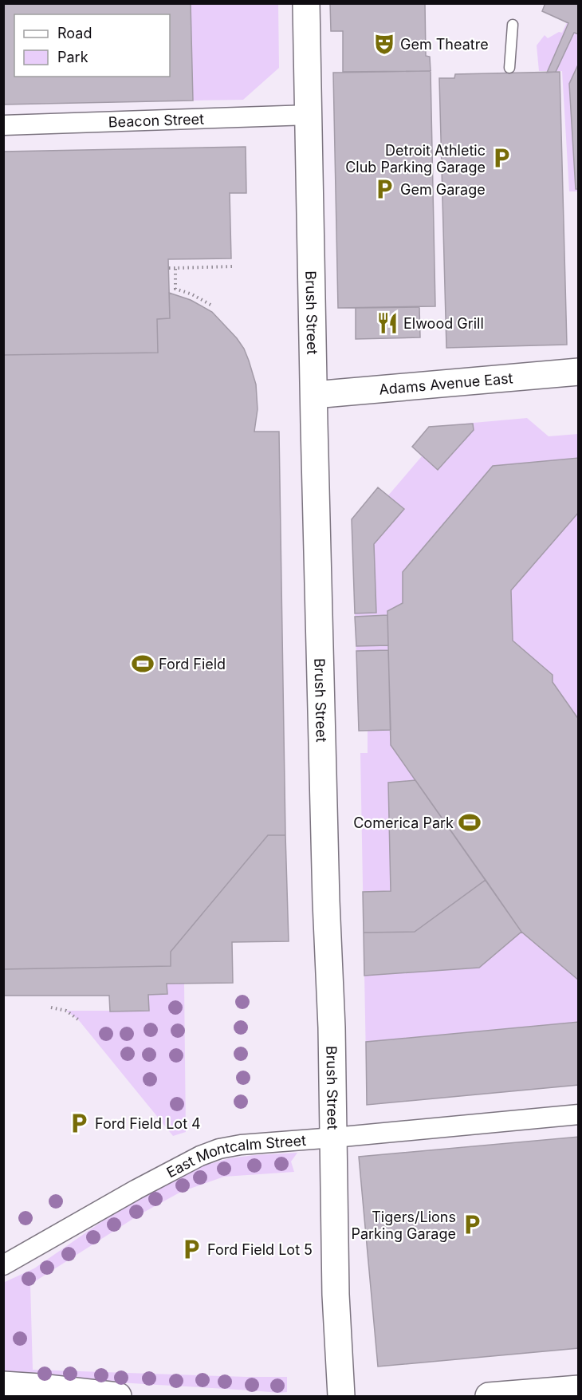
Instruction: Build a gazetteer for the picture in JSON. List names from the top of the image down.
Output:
{
  "streets": {
    "main road": ["Brush Street", "Adams Avenue East"],
    "street": ["Beacon Street", "East Montcalm Street"]
  },
  "crossings": [
    ["Beacon Street", "Brush Street"],
    ["Brush Street", "Adams Avenue East"],
    ["Brush Street", "East Montcalm Street"]
  ],
  "places": {
    "theatre": ["Gem Theatre"],
    "parking": [
      "Detroit Athletic Club Parking Garage",
      "Gem Garage",
      "Ford Field Lot 4",
      "Tigers/Lions Parking Garage",
      "Ford Field Lot 5"
    ],
    "restaurant": ["Elwood Grill"],
    "sports": ["Ford Field", "Comerica Park"]
  },
  "legend": ["Road", "Park"]
}
